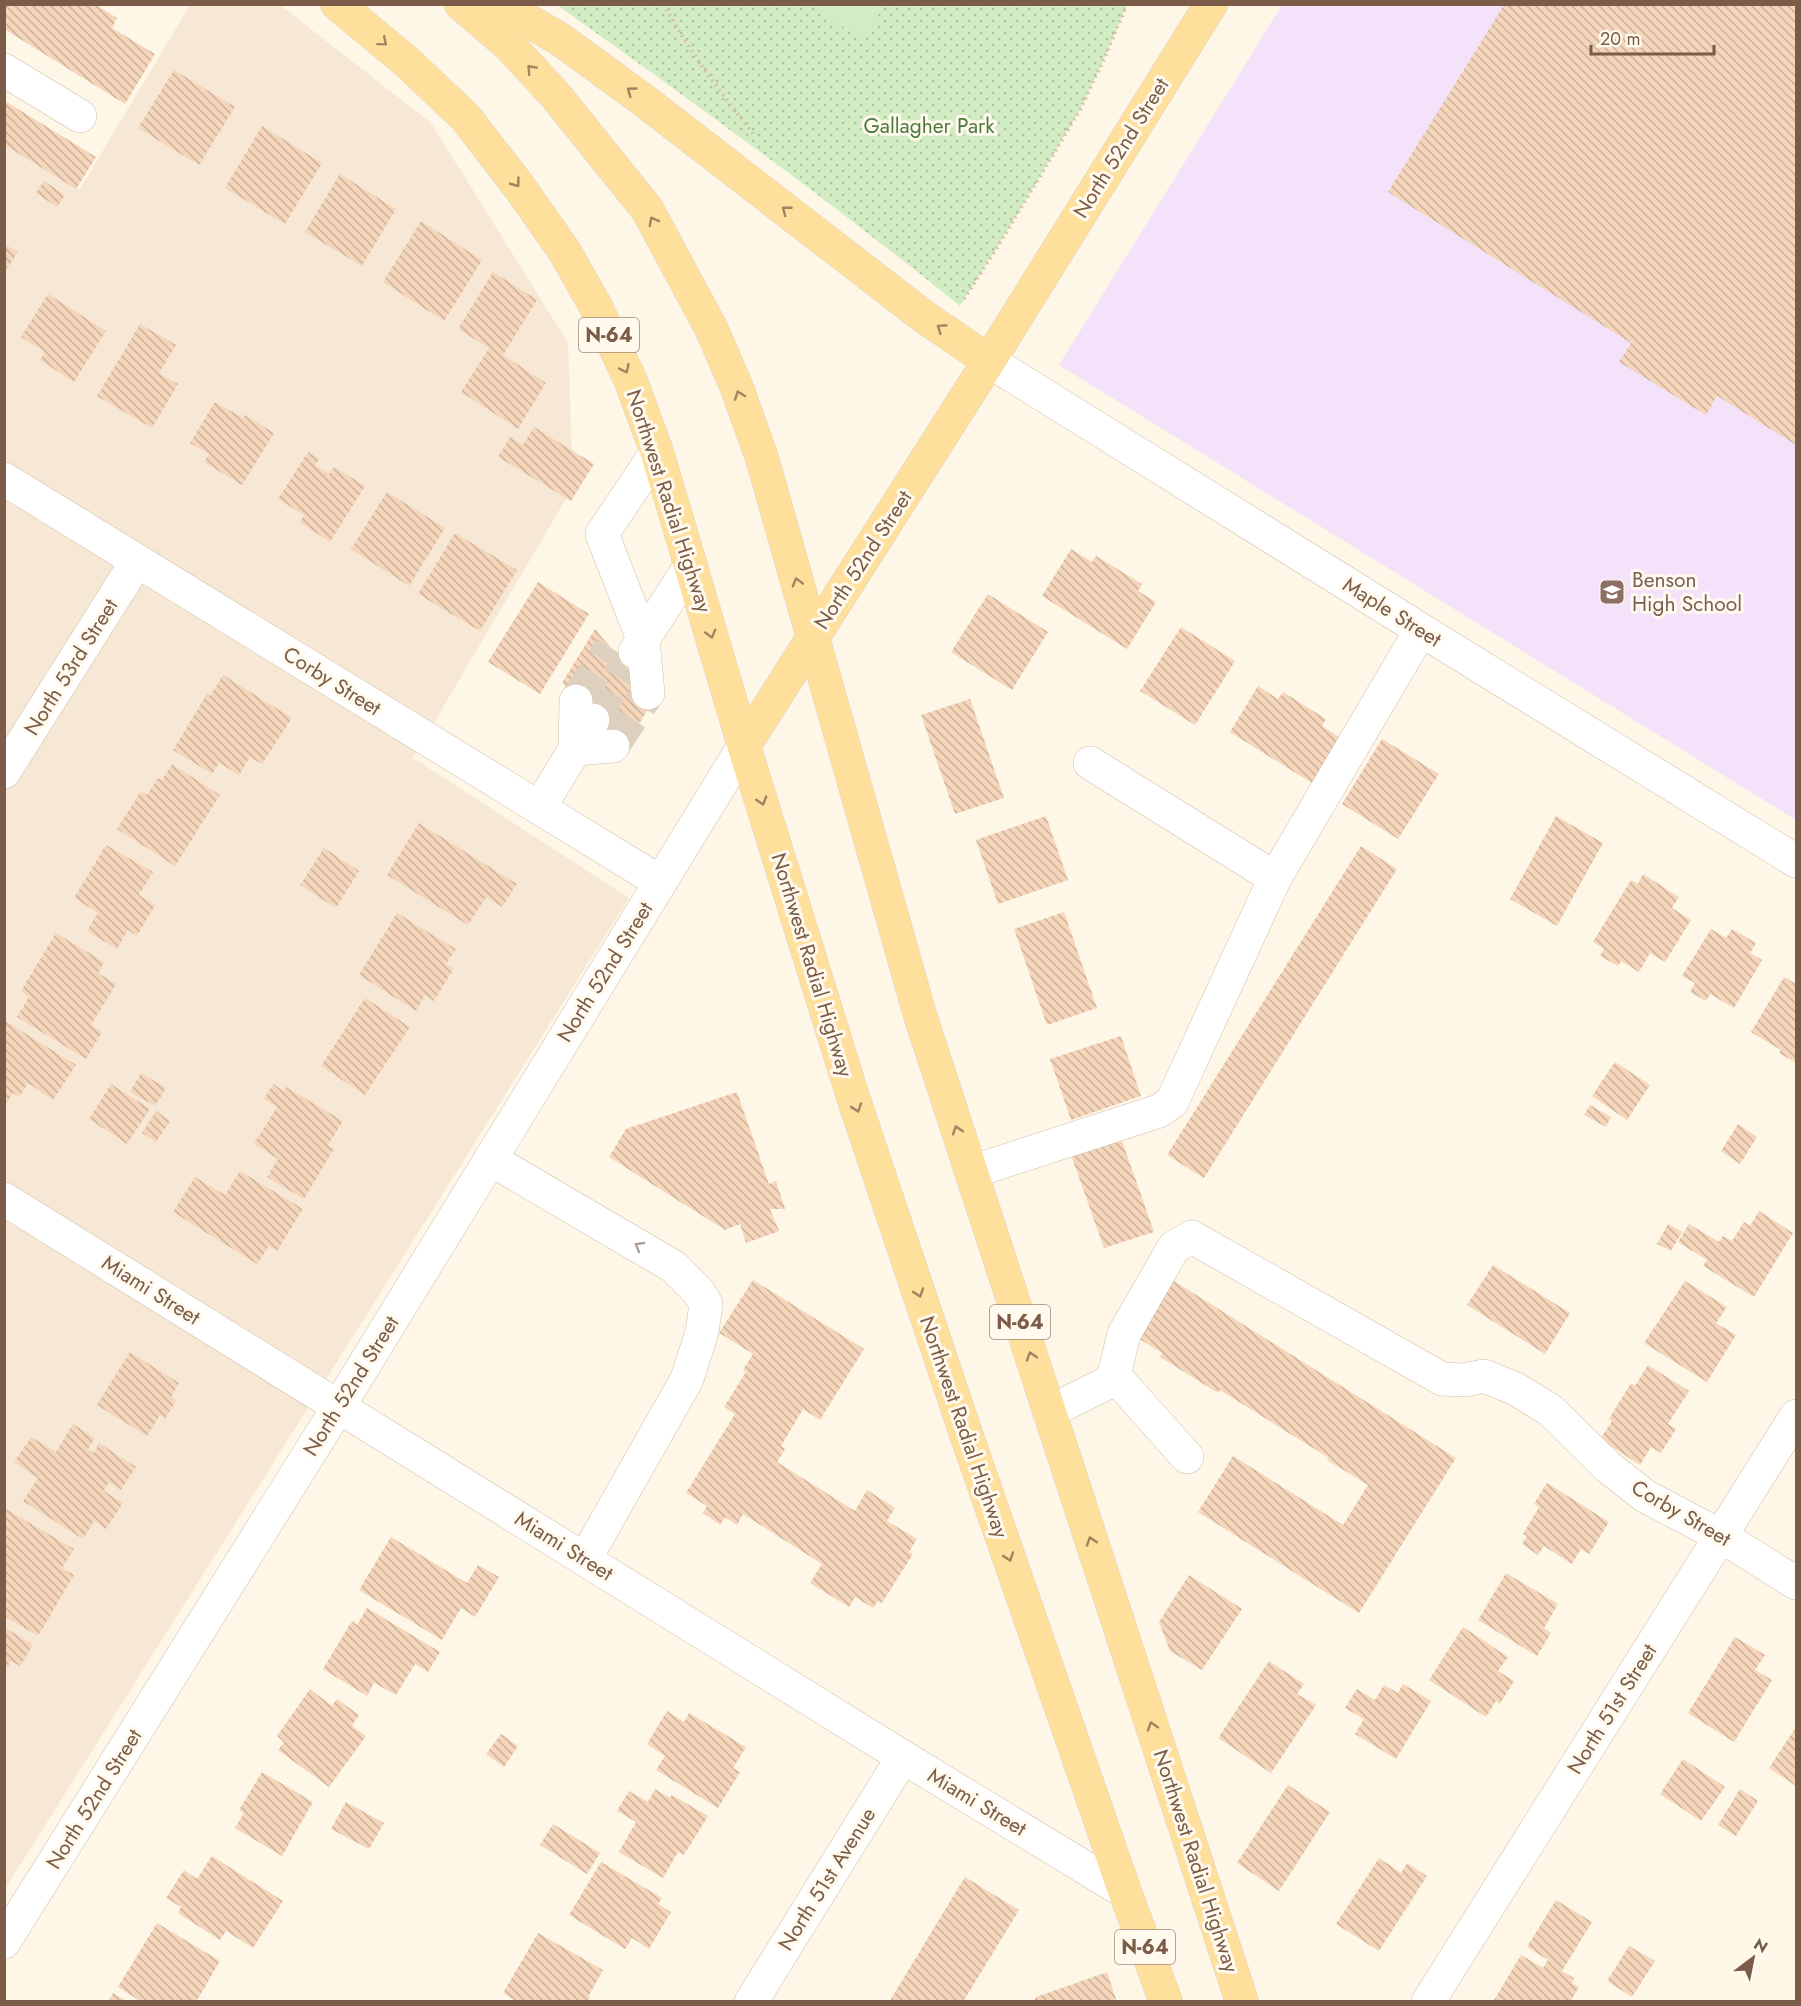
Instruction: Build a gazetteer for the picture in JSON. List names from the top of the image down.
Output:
{
  "streets": {
    "main road": ["North 52nd Street", "N-64", "Northwest Radial Highway"],
    "street": [
      "Maple Street",
      "North 53rd Street",
      "Corby Street",
      "Miami Street",
      "North 51st Street",
      "North 51st Avenue"
    ]
  },
  "crossings": [
    ["North 52nd Street", "Northwest Radial Highway"],
    ["North 52nd Street", "Maple Street"],
    ["North 52nd Street", "Corby Street"],
    ["North 52nd Street", "Miami Street"],
    ["Northwest Radial Highway", "Miami Street"],
    ["North 53rd Street", "Corby Street"],
    ["Corby Street", "North 51st Street"],
    ["Miami Street", "North 51st Avenue"]
  ],
  "parks": ["Gallagher Park"],
  "places": {
    "school or university": ["Benson High School"]
  },
  "scale_bar": "20 m",
  "north": "top right"
}
